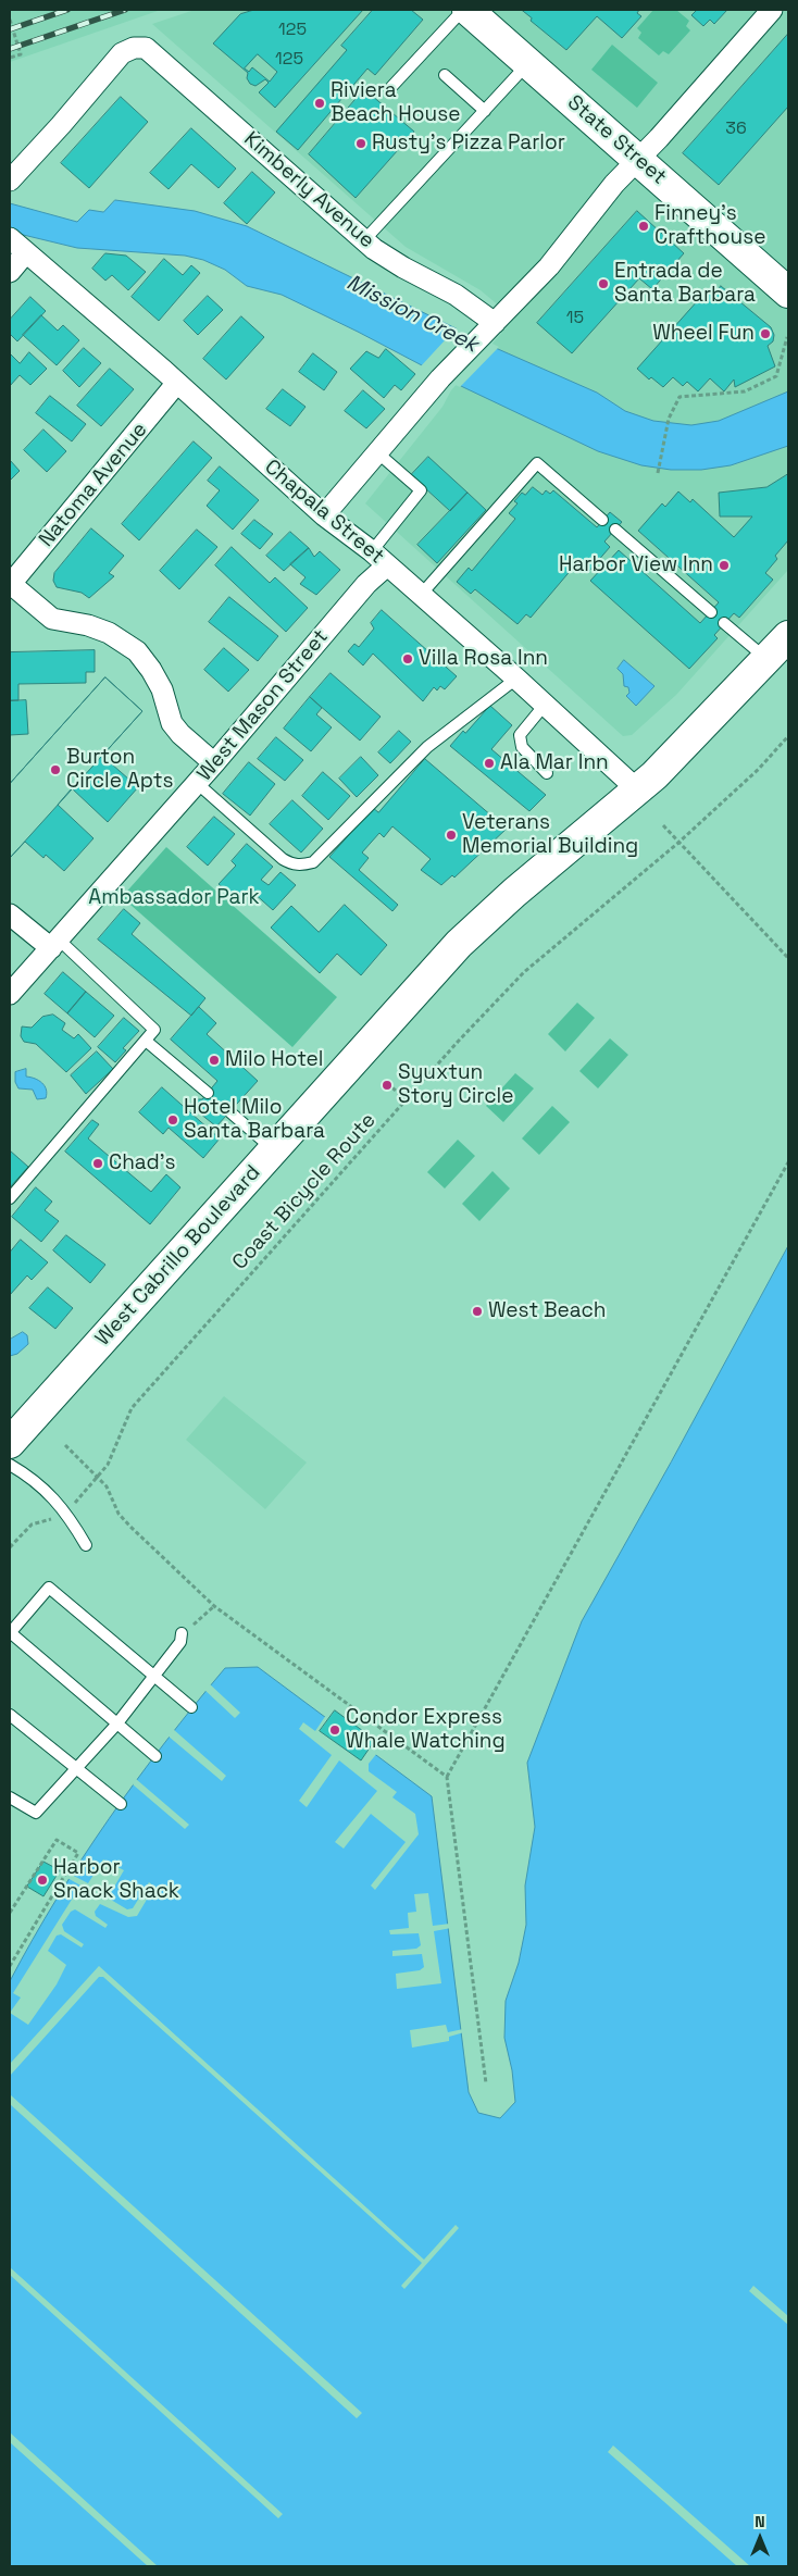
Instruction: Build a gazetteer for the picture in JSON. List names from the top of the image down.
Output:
{
  "streets": {
    "main road": ["State Street", "West Cabrillo Boulevard"],
    "street": [
      "Kimberly Avenue",
      "Natoma Avenue",
      "Chapala Street",
      "West Mason Street"
    ],
    "path": ["Coast Bicycle Route"]
  },
  "crossings": [
    ["Natoma Avenue", "Chapala Street"],
    ["Chapala Street", "West Mason Street"],
    ["Chapala Street", "West Cabrillo Boulevard"]
  ],
  "water": ["Mission Creek"],
  "parks": ["Ambassador Park"],
  "places": [
    "Riviera Beach House",
    "Rusty's Pizza Parlor",
    "Finney's Crafthouse",
    "Entrada de Santa Barbara",
    "Wheel Fun",
    "Harbor View Inn",
    "Villa Rosa Inn",
    "Ala Mar Inn",
    "Burton Circle Apts",
    "Veterans Memorial Building",
    "Milo Hotel",
    "Syuxtun Story Circle",
    "Hotel Milo Santa Barbara",
    "Chad’s",
    "West Beach",
    "Condor Express Whale Watching",
    "Harbor Snack Shack"
  ],
  "house_numbers": [
    "125",
    "125",
    "36",
    "15"
  ],
  "north": "top"
}
